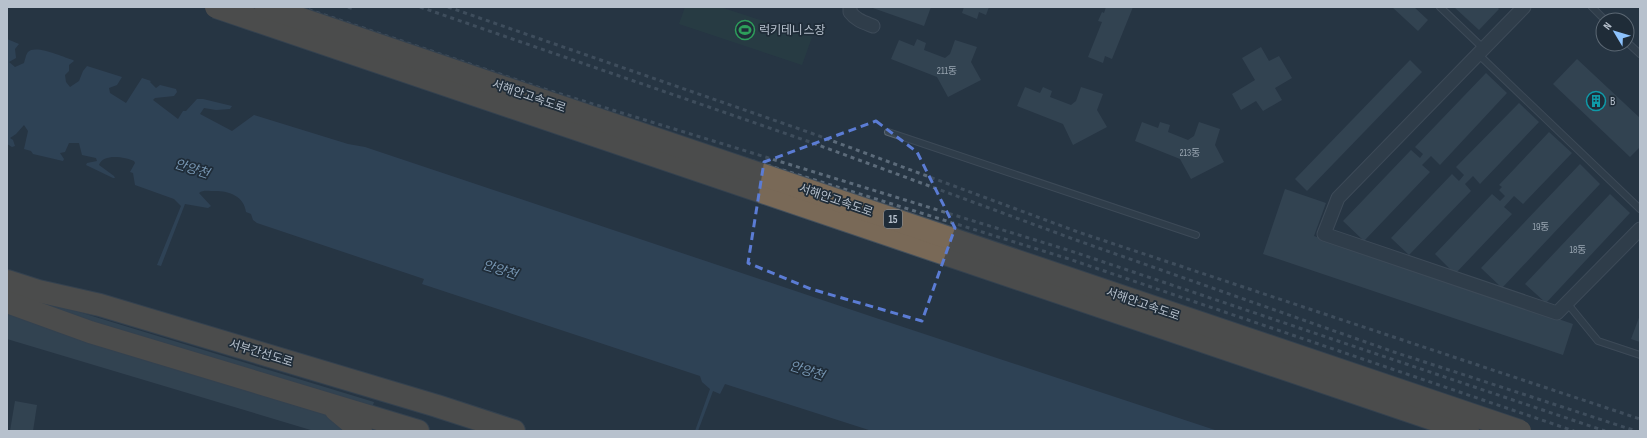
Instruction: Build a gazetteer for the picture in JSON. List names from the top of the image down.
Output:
{
  "streets": {
    "highway": ["서해안고속도로", "15", "서부간선도로"]
  },
  "water": ["안양천"],
  "places": {
    "sports": ["럭키테니스장"],
    "building": ["B"]
  },
  "house_numbers": [
    "211동",
    "213동",
    "19동",
    "18동"
  ],
  "north": "top left"
}
